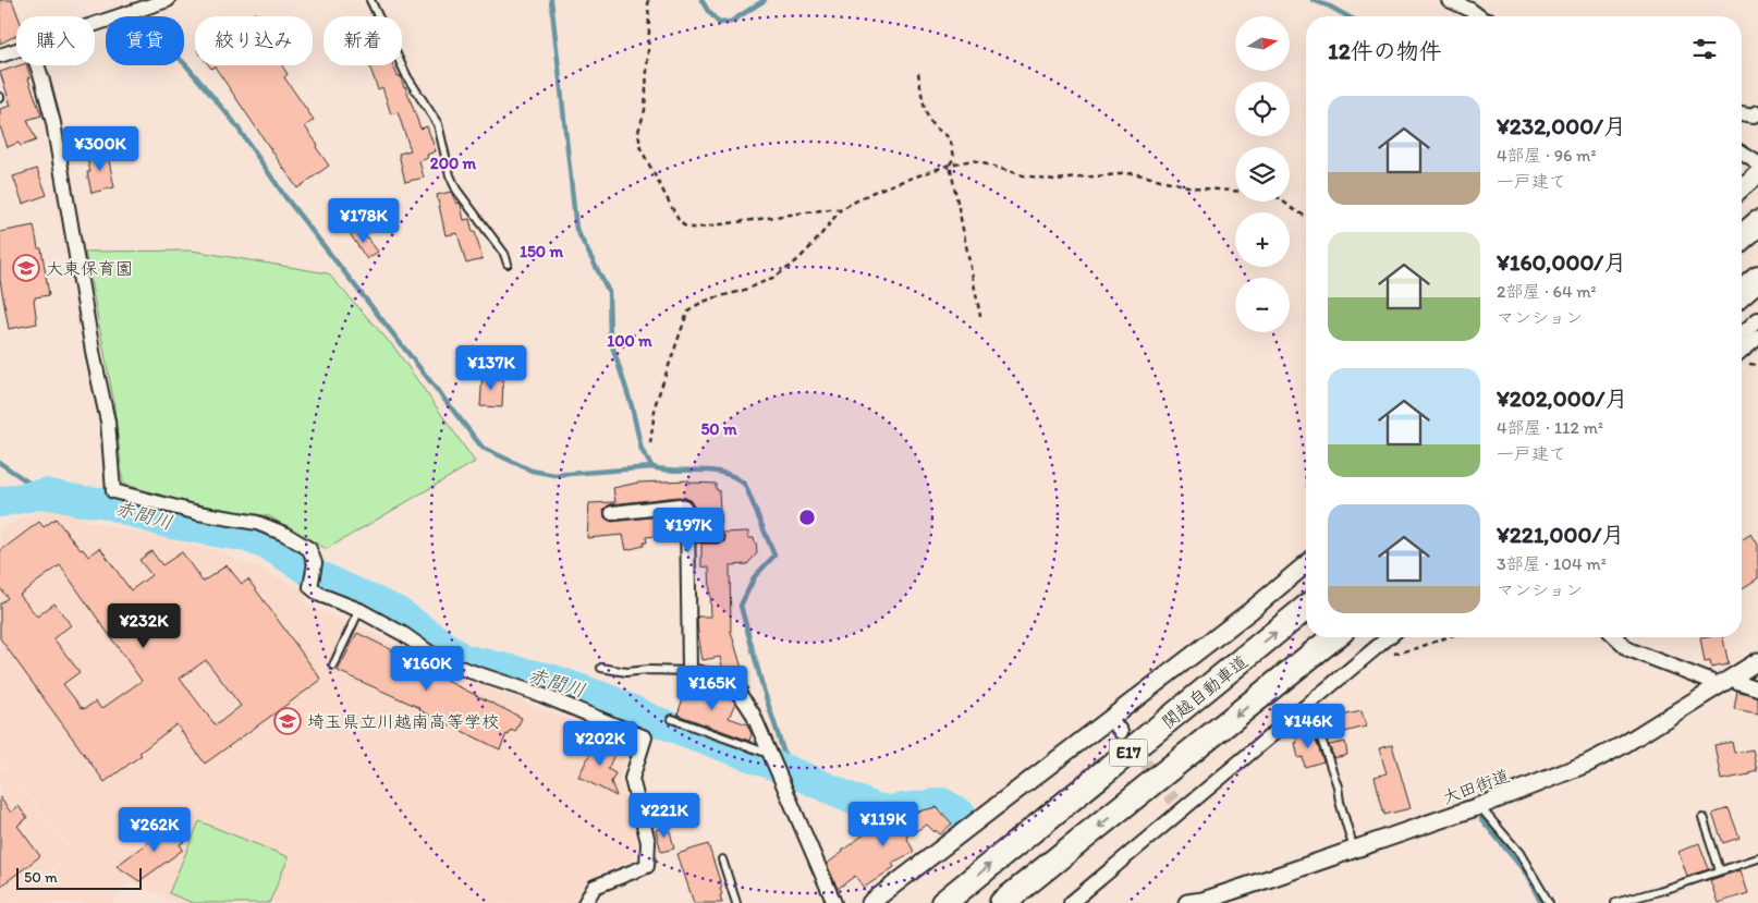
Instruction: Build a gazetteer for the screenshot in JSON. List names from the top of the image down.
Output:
{
  "streets": {
    "highway": ["関越自動車道", "E17"],
    "street": ["大田街道"]
  },
  "water": ["赤間川"],
  "places": {
    "school or university": ["大東保育園", "埼玉県立川越南高等学校"]
  },
  "scale_bar": "50 m",
  "north": "right",
  "page": {
    "map_buttons": ["+", "−"],
    "chip": [
      "購入",
      "賃貸",
      "絞り込み",
      "新着"
    ],
    "heading": "12件の物件",
    "list": [
      {
        "name": "¥232,000/月",
        "note": "4部屋 · 96 m² · 一戸建て"
      },
      {
        "name": "¥160,000/月",
        "note": "2部屋 · 64 m² · マンション"
      },
      {
        "name": "¥202,000/月",
        "note": "4部屋 · 112 m² · 一戸建て"
      },
      {
        "name": "¥221,000/月",
        "note": "3部屋 · 104 m² · マンション"
      }
    ],
    "price": [
      "¥300K",
      "¥178K",
      "¥137K",
      "¥197K",
      "¥232K",
      "¥160K",
      "¥165K",
      "¥146K",
      "¥202K",
      "¥221K",
      "¥119K",
      "¥262K"
    ],
    "scale": "50 m"
  },
  "rings": [
    "200 m",
    "150 m",
    "100 m",
    "50 m"
  ]
}
